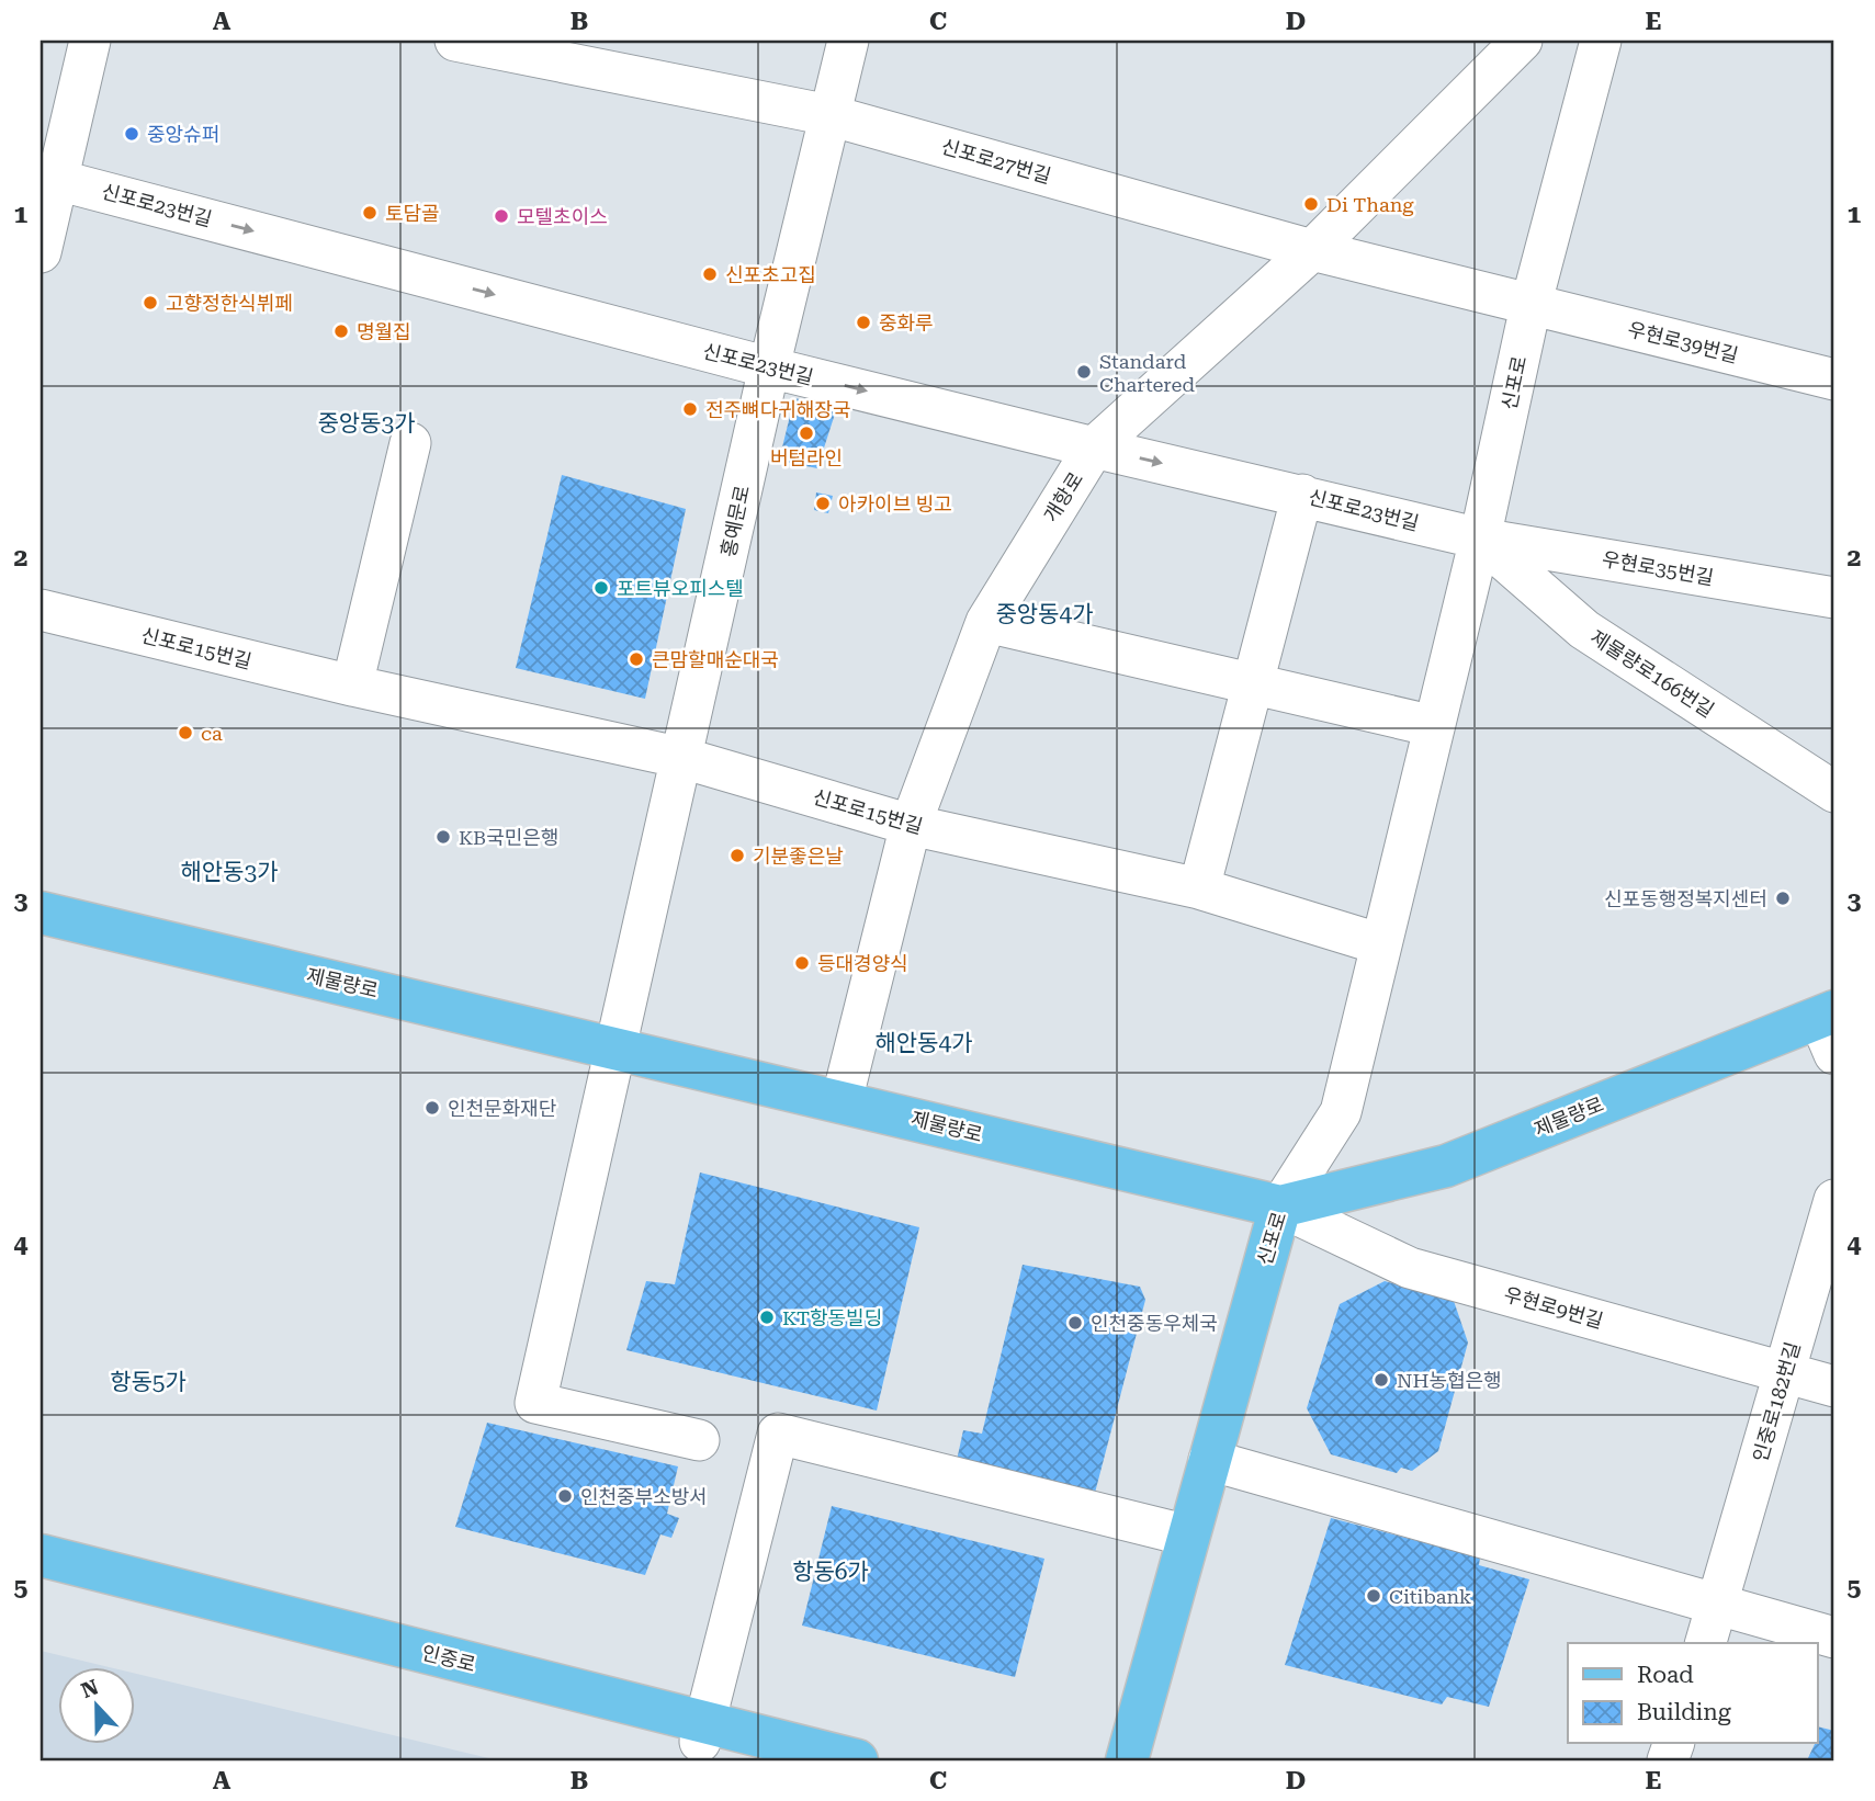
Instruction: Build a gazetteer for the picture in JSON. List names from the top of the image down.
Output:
{
  "streets": {
    "main road": ["신포로", "제물량로", "인중로"],
    "street": [
      "신포로27번길",
      "신포로23번길",
      "우현로39번길",
      "개항로",
      "홍예문로",
      "우현로35번길",
      "신포로15번길",
      "제물량로166번길",
      "우현로9번길",
      "인중로182번길"
    ]
  },
  "crossings": [
    ["신포로27번길", "우현로39번길"],
    ["신포로27번길", "신포로"],
    ["신포로27번길", "개항로"],
    ["신포로27번길", "홍예문로"],
    ["신포로23번길", "신포로"],
    ["신포로23번길", "개항로"],
    ["신포로23번길", "홍예문로"],
    ["신포로23번길", "우현로35번길"],
    ["신포로23번길", "제물량로166번길"],
    ["우현로39번길", "신포로"],
    ["신포로", "우현로35번길"],
    ["신포로", "신포로15번길"],
    ["신포로", "제물량로166번길"],
    ["신포로", "제물량로"],
    ["신포로", "우현로9번길"],
    ["개항로", "신포로15번길"],
    ["개항로", "제물량로"],
    ["홍예문로", "신포로15번길"],
    ["홍예문로", "제물량로"],
    ["우현로35번길", "제물량로166번길"],
    ["제물량로", "우현로9번길"],
    ["우현로9번길", "인중로182번길"]
  ],
  "one_way": ["신포로23번길"],
  "districts": [
    "중앙동3가",
    "중앙동4가",
    "해안동3가",
    "해안동4가",
    "항동5가",
    "항동6가"
  ],
  "places": [
    "중앙슈퍼",
    "Di Thang",
    "토담골",
    "모텔초이스",
    "신포초고집",
    "고향정한식뷔페",
    "중화루",
    "명월집",
    "Standard Chartered",
    "전주뼈다귀해장국",
    "버텀라인",
    "아카이브 빙고",
    "포트뷰오피스텔",
    "큰맘할매순대국",
    "ca",
    "KB국민은행",
    "기분좋은날",
    "신포동행정복지센터",
    "등대경양식",
    "인천문화재단",
    "KT항동빌딩",
    "인천중동우체국",
    "NH농협은행",
    "인천중부소방서",
    "Citibank"
  ],
  "legend": ["Road", "Building"],
  "north": "top",
  "grid": {
    "columns": [
      "A",
      "B",
      "C",
      "D",
      "E"
    ],
    "rows": [
      "1",
      "2",
      "3",
      "4",
      "5"
    ]
  }
}
